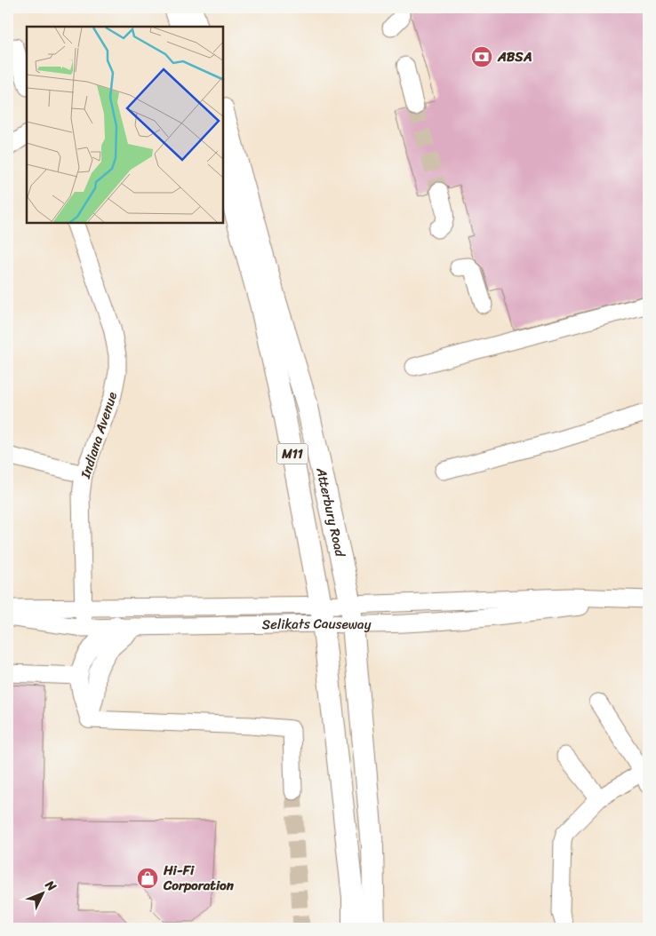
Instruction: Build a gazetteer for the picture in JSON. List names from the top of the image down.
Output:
{
  "streets": {
    "main road": ["M11", "Atterbury Road"],
    "street": ["Indiana Avenue", "Selikats Causeway"]
  },
  "crossings": [
    ["Indiana Avenue", "Selikats Causeway"],
    ["Atterbury Road", "Selikats Causeway"]
  ],
  "places": {
    "bank": ["ABSA"],
    "shop": ["Hi-Fi Corporation"]
  },
  "north": "top right"
}
